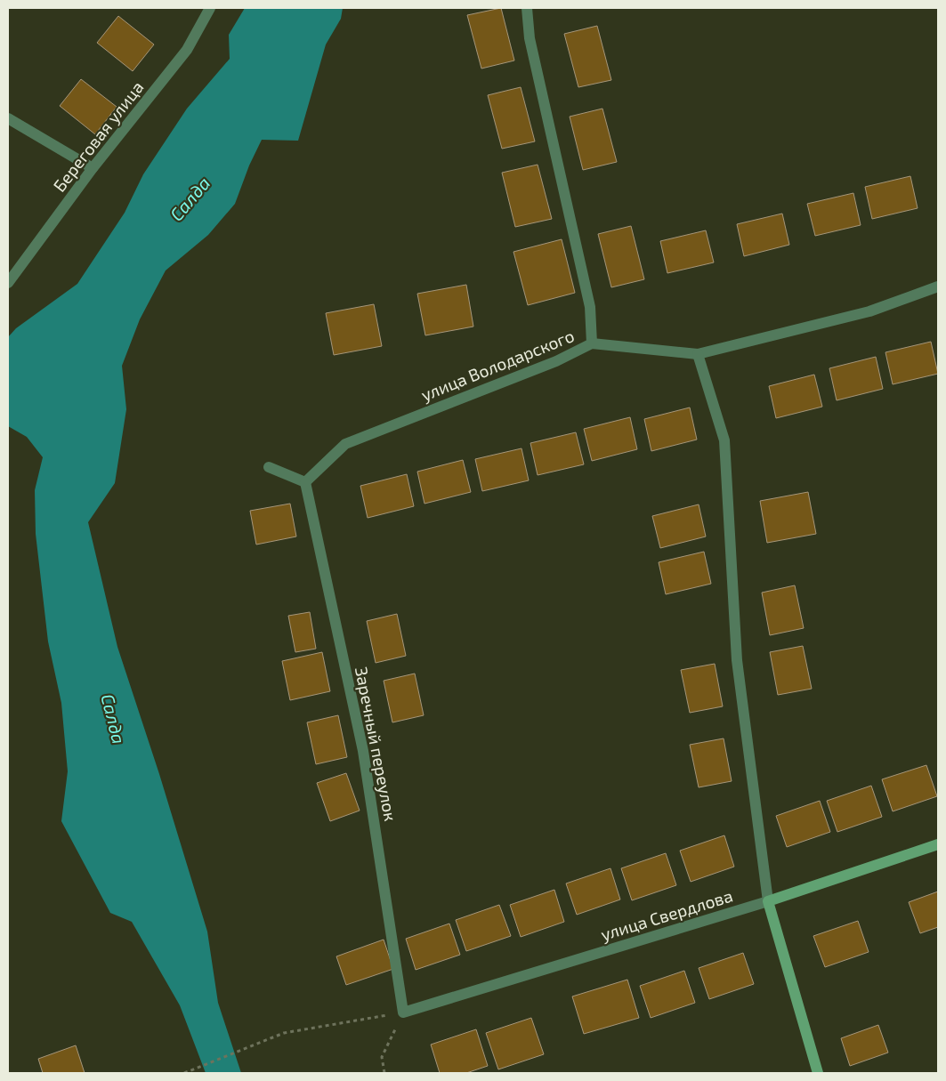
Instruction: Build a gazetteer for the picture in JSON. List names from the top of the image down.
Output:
{
  "streets": {
    "street": [
      "Береговая улица",
      "улица Володарского",
      "Заречный переулок",
      "улица Свердлова"
    ]
  },
  "crossings": [
    ["улица Володарского", "Заречный переулок"],
    ["Заречный переулок", "улица Свердлова"]
  ],
  "water": ["Салда"]
}
